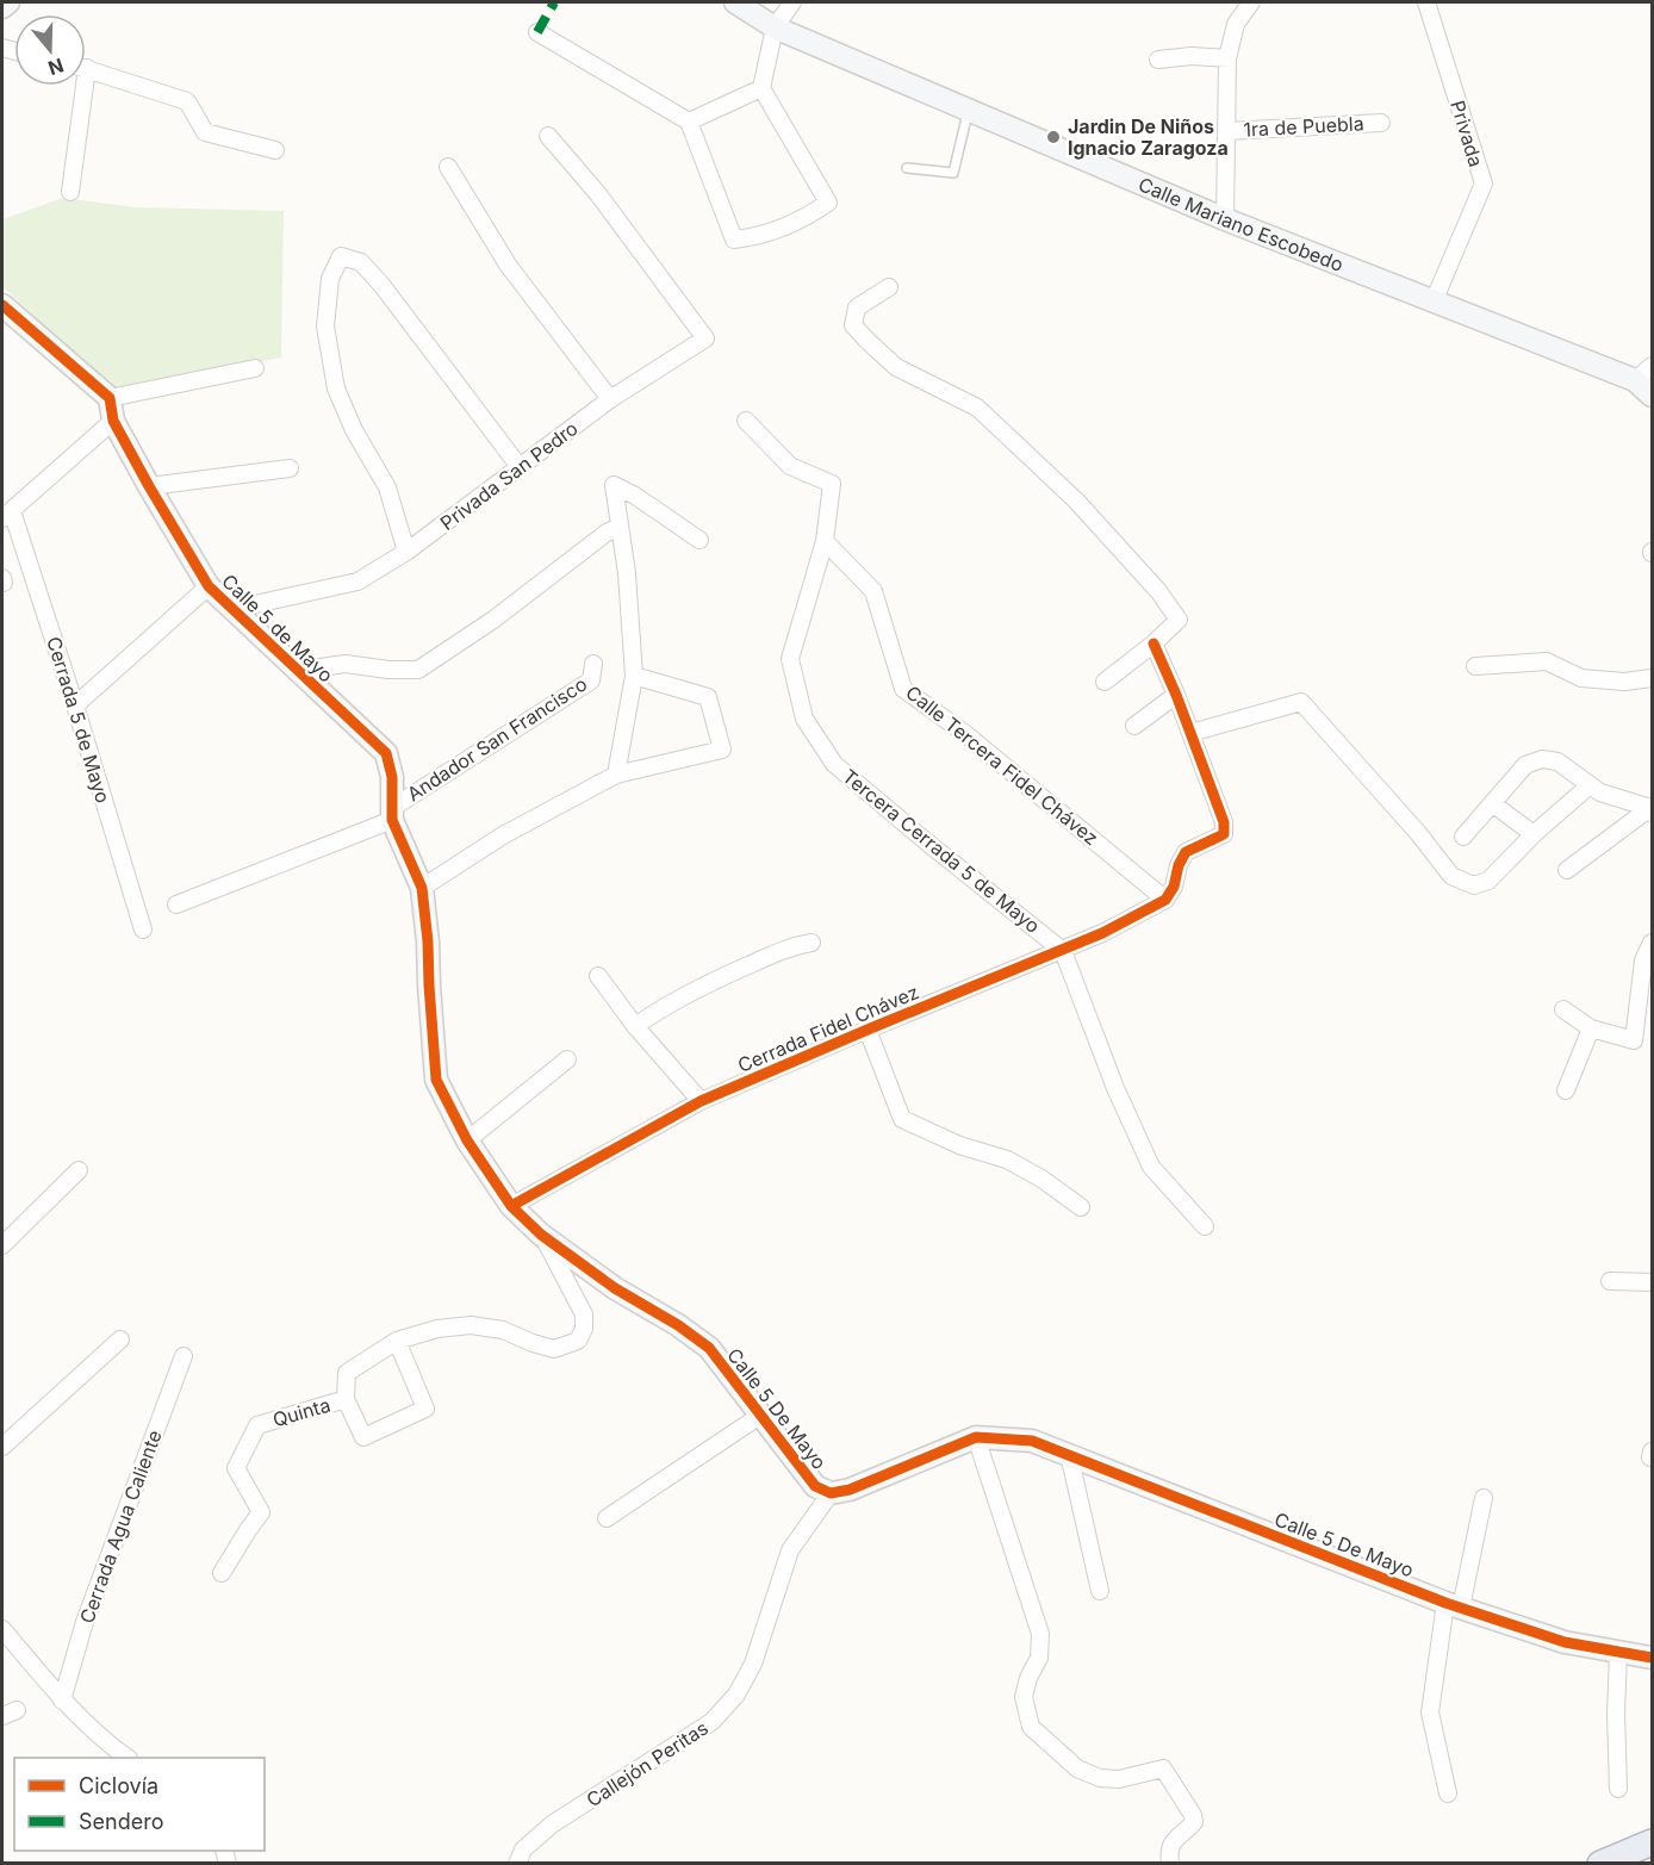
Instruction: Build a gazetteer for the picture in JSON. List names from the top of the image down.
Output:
{
  "streets": {
    "street": [
      "1ra de Puebla",
      "Privada",
      "Calle Mariano Escobedo",
      "Privada San Pedro",
      "Calle 5 de Mayo",
      "Cerrada 5 de Mayo",
      "Andador San Francisco",
      "Calle Tercera Fidel Chávez",
      "Tercera Cerrada 5 de Mayo",
      "Cerrada Fidel Chávez",
      "Calle 5 De Mayo",
      "Quinta",
      "Cerrada Agua Caliente",
      "Callejón Peritas"
    ]
  },
  "crossings": [
    ["Privada", "Calle Mariano Escobedo"],
    ["Privada San Pedro", "Calle 5 de Mayo"],
    ["Calle 5 de Mayo", "Andador San Francisco"],
    ["Calle 5 de Mayo", "Calle 5 De Mayo"],
    ["Calle Tercera Fidel Chávez", "Tercera Cerrada 5 de Mayo"],
    ["Calle Tercera Fidel Chávez", "Cerrada Fidel Chávez"],
    ["Tercera Cerrada 5 de Mayo", "Cerrada Fidel Chávez"],
    ["Cerrada Fidel Chávez", "Calle 5 De Mayo"],
    ["Calle 5 De Mayo", "Callejón Peritas"]
  ],
  "places": ["Jardin De Niños Ignacio Zaragoza"],
  "legend": ["Ciclovía", "Sendero"],
  "north": "bottom"
}
